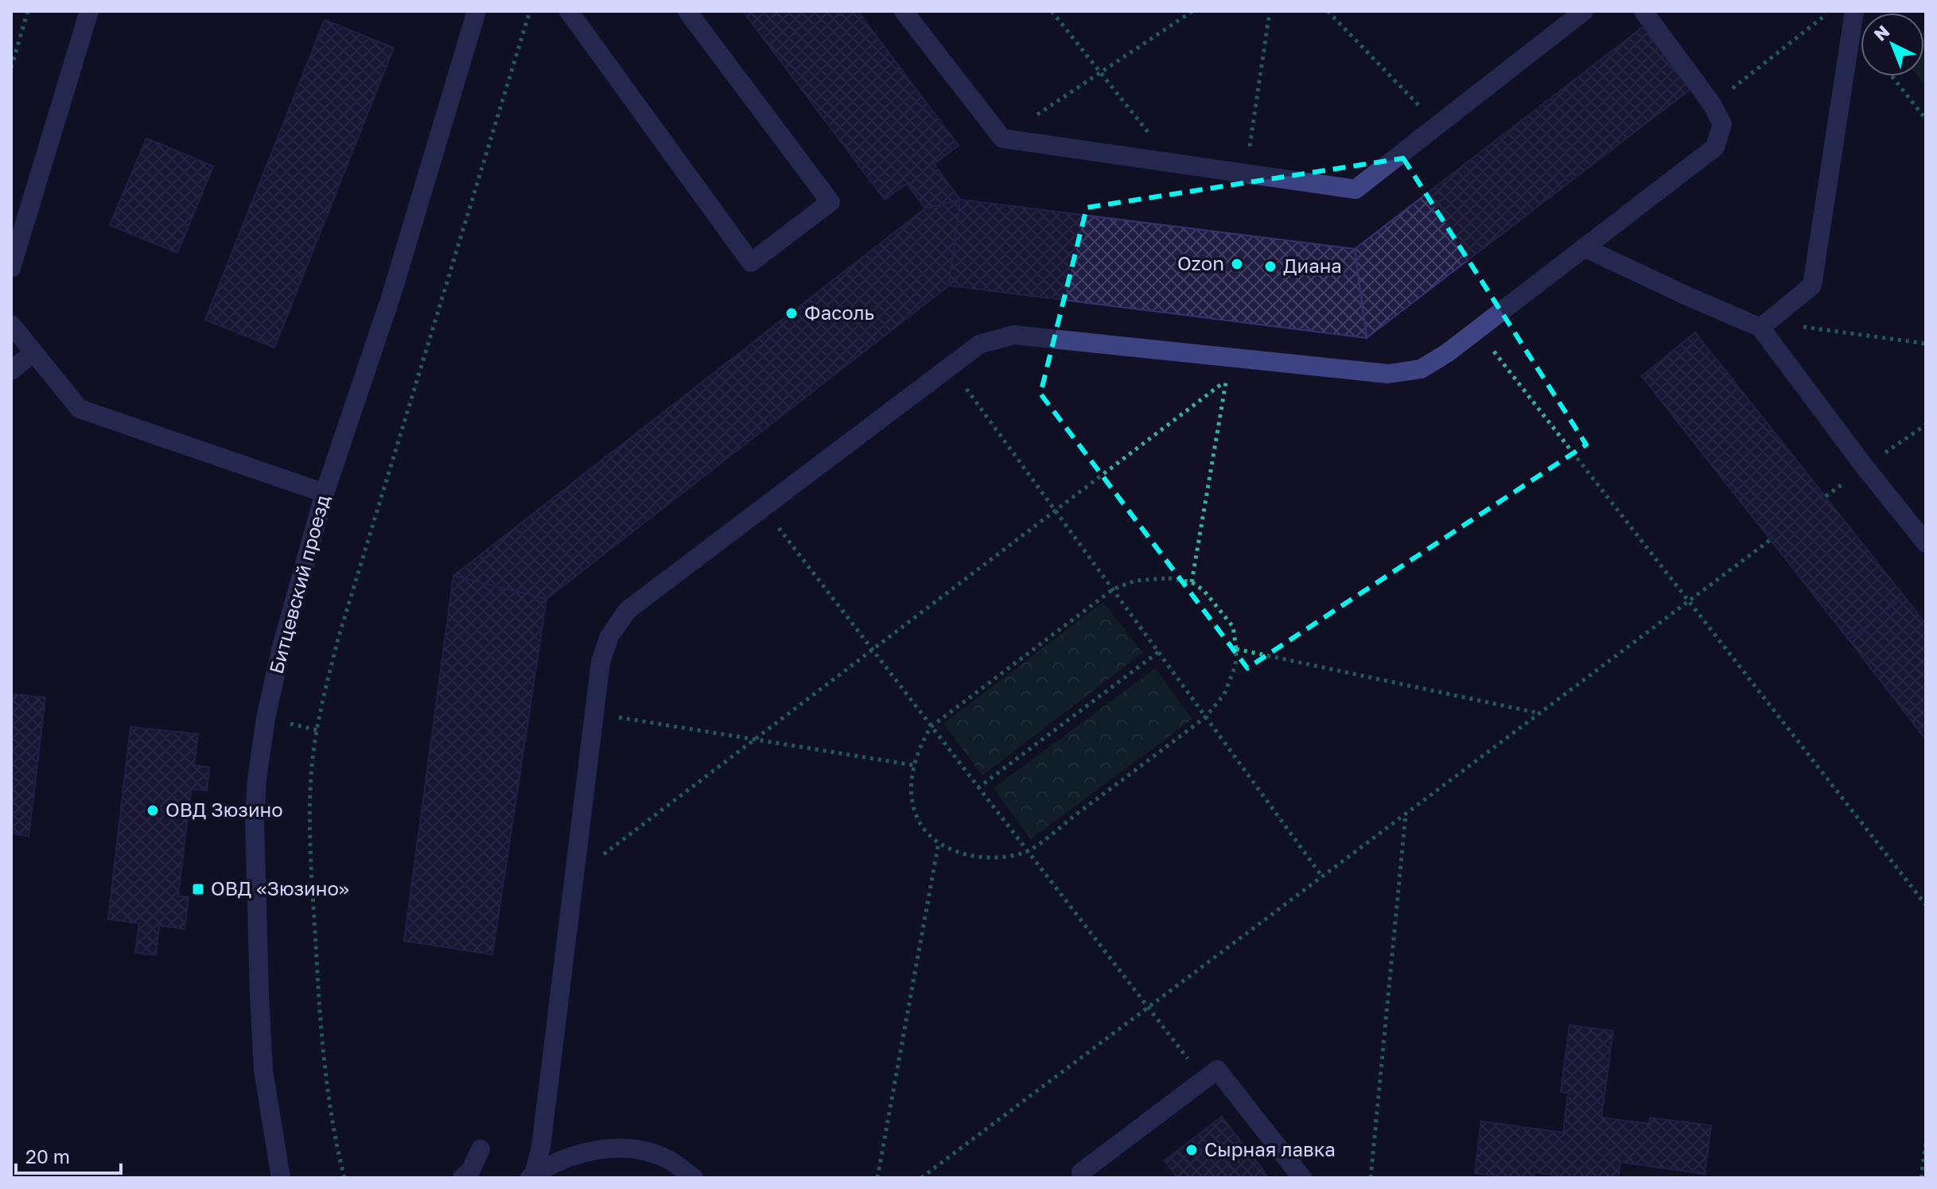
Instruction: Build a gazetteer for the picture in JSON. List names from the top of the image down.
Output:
{
  "streets": {
    "street": ["Битцевский проезд"]
  },
  "places": {
    "other": [
      "Ozon",
      "Диана",
      "Фасоль",
      "ОВД Зюзино",
      "Сырная лавка"
    ],
    "transit": ["ОВД «Зюзино»"]
  },
  "scale_bar": "20 m",
  "north": "top left"
}
